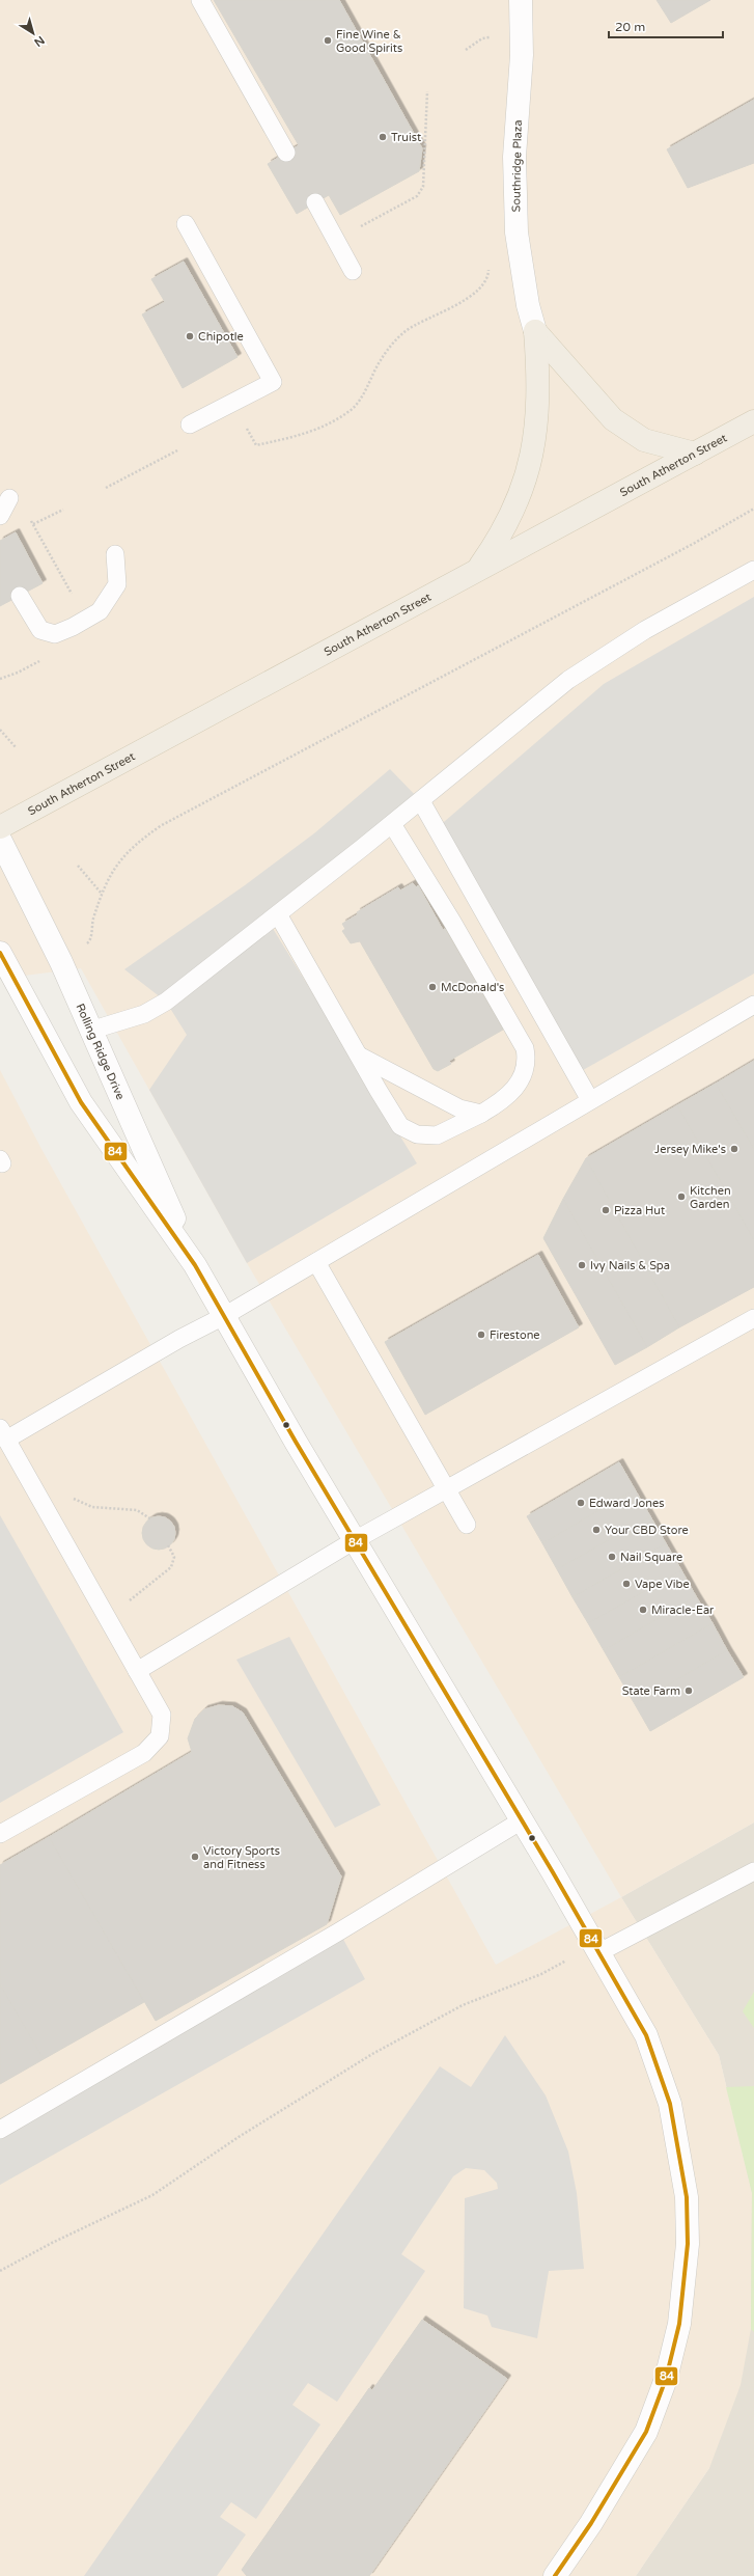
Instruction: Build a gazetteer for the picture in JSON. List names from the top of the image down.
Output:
{
  "streets": {
    "main road": ["South Atherton Street"],
    "street": ["Southridge Plaza", "Rolling Ridge Drive"]
  },
  "places": [
    "Fine Wine & Good Spirits",
    "Truist",
    "Chipotle",
    "McDonald's",
    "Jersey Mike's",
    "Kitchen Garden",
    "Pizza Hut",
    "Ivy Nails & Spa",
    "Firestone",
    "Edward Jones",
    "Your CBD Store",
    "Nail Square",
    "Vape Vibe",
    "Miracle-Ear",
    "State Farm",
    "Victory Sports and Fitness"
  ],
  "lines": ["transit line 84"],
  "scale_bar": "20 m",
  "north": "bottom right"
}
